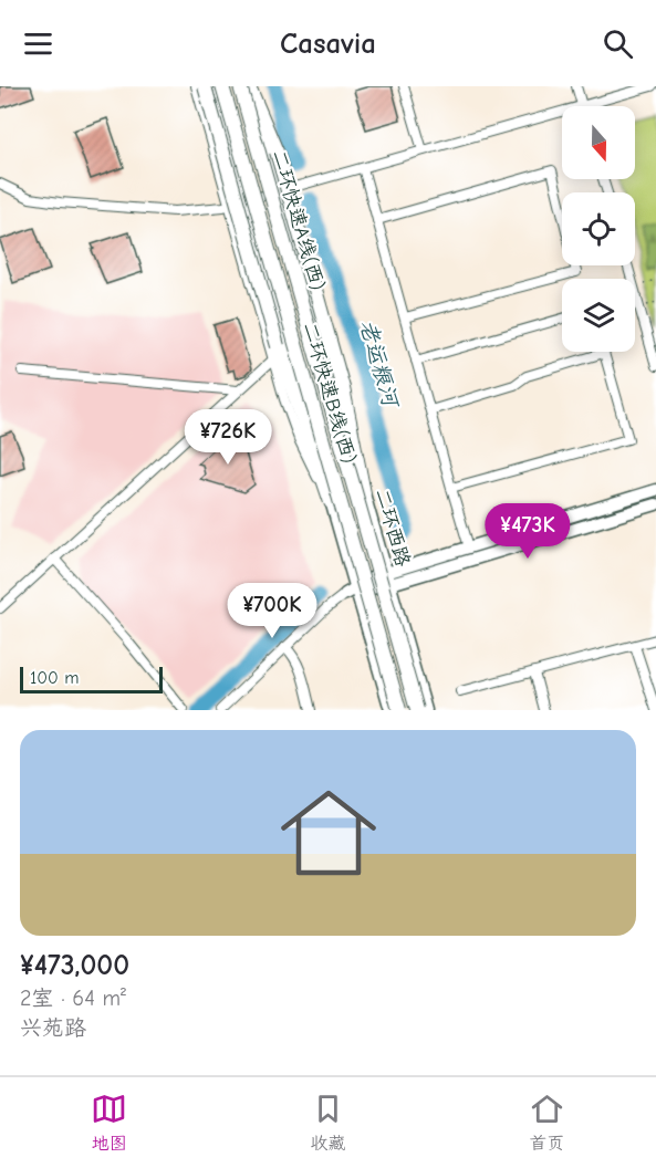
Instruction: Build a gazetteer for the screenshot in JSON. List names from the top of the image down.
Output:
{
  "streets": {
    "highway": ["二环快速A线(西)", "二环快速B线(西)"],
    "main road": ["二环西路"]
  },
  "water": ["老运粮河"],
  "scale_bar": "100 m",
  "north": "bottom",
  "page": {
    "header": "Casavia",
    "price": ["¥726K", "¥473K", "¥700K"],
    "scale": "100 m",
    "list": [
      {
        "name": "¥473,000",
        "note": "2室 · 64 m² · 兴苑路"
      }
    ],
    "tabs": ["地图", "收藏", "首页"]
  }
}
